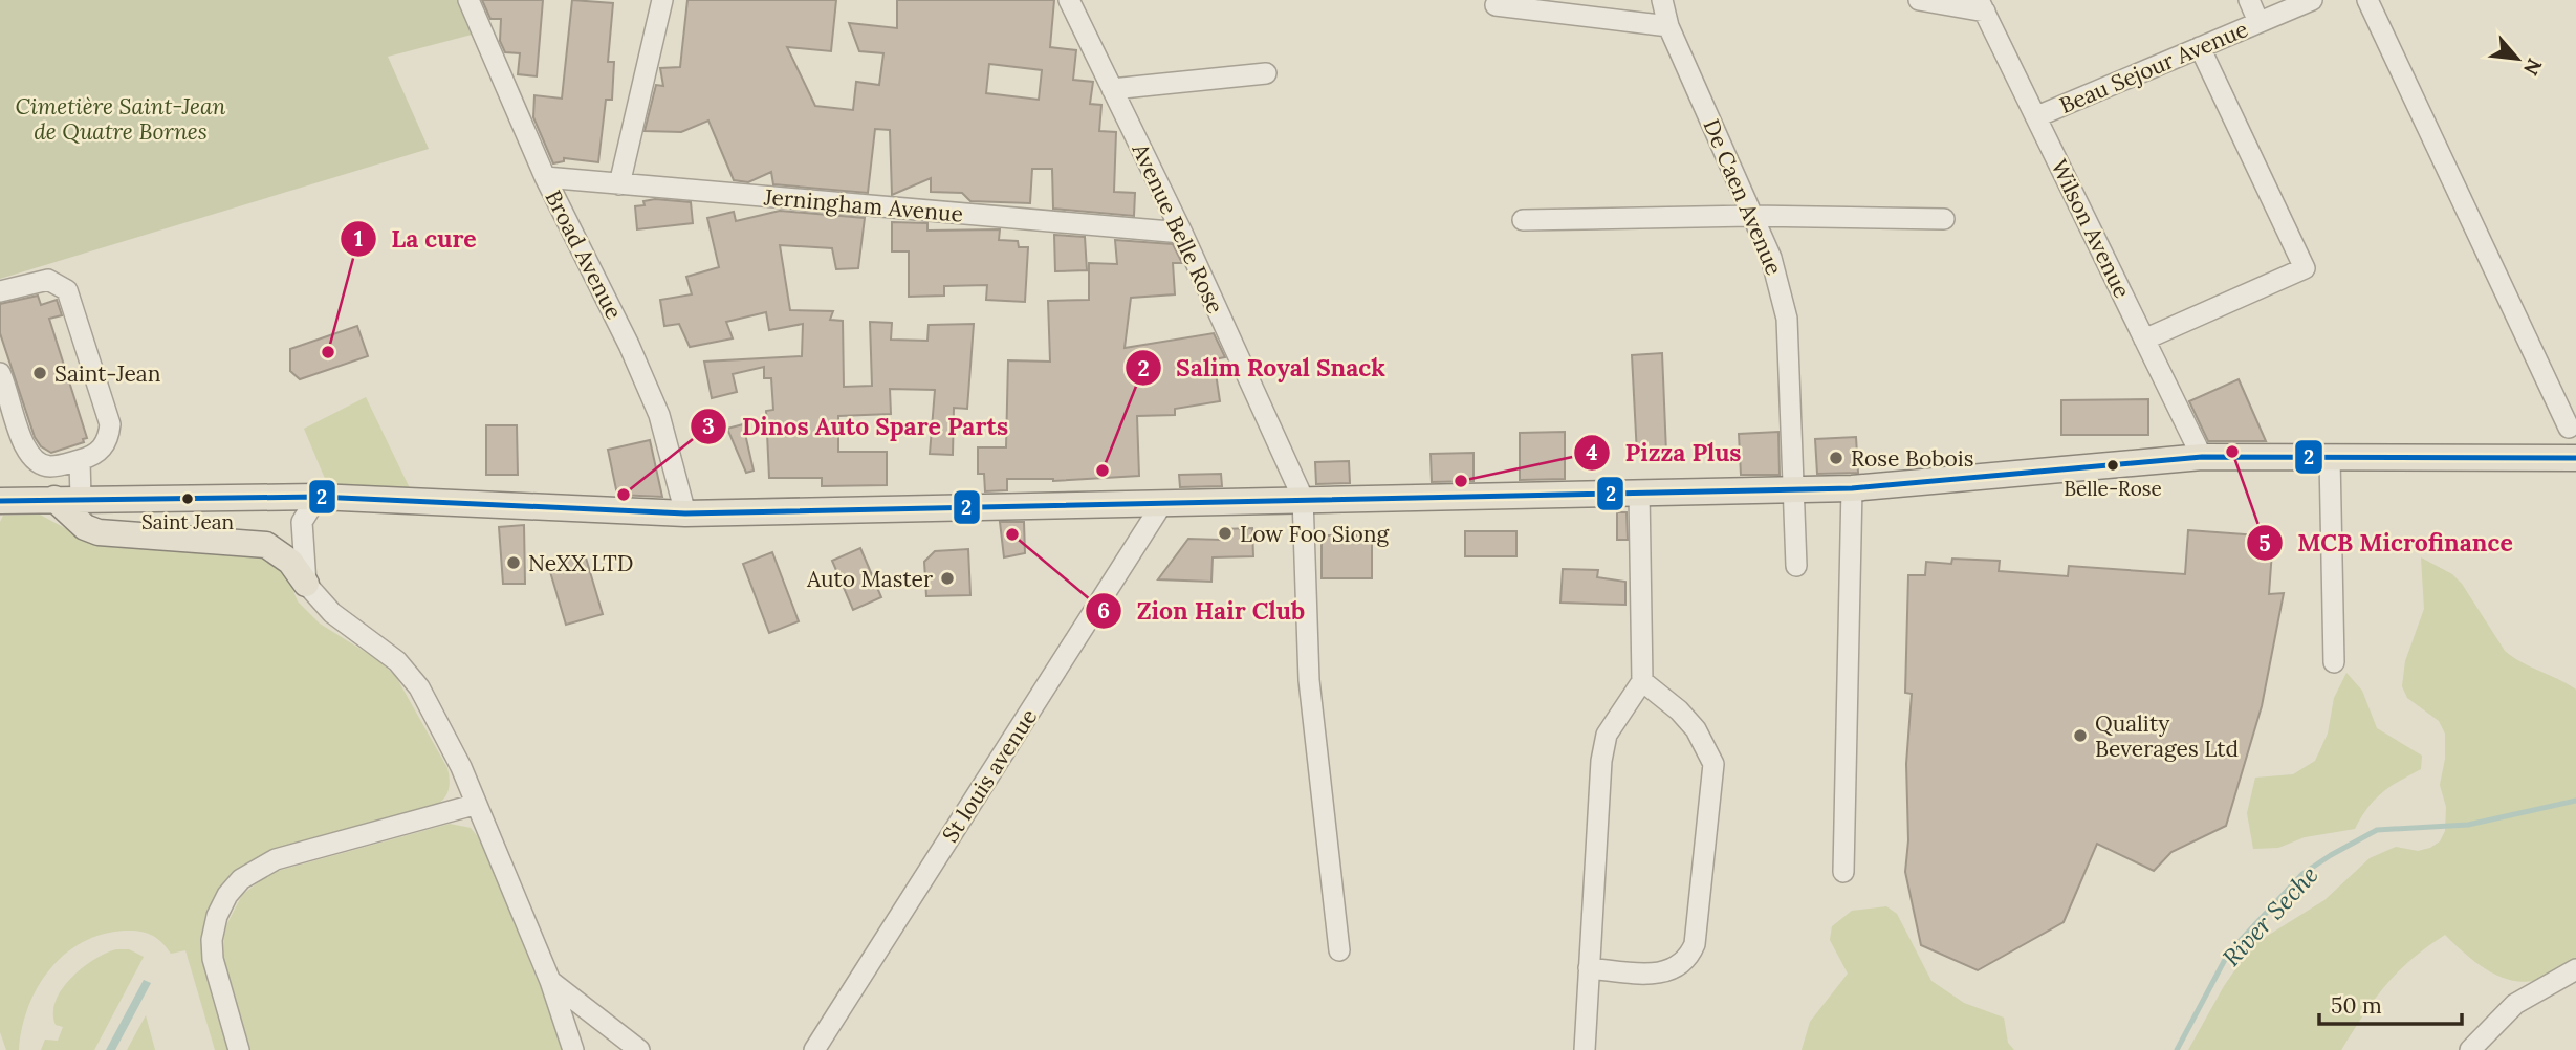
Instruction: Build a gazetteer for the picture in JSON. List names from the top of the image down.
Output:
{
  "streets": {
    "street": [
      "Beau Sejour Avenue",
      "De Caen Avenue",
      "Jerningham Avenue",
      "Avenue Belle Rose",
      "Wilson Avenue",
      "Broad Avenue",
      "St louis avenue"
    ]
  },
  "crossings": [
    ["Beau Sejour Avenue", "Wilson Avenue"],
    ["Jerningham Avenue", "Avenue Belle Rose"],
    ["Jerningham Avenue", "Broad Avenue"]
  ],
  "water": ["River Seche"],
  "parks": ["Cimetière Saint-Jean de Quatre Bornes"],
  "places": [
    "La cure",
    "Saint-Jean",
    "MCB Microfinance",
    "Rose Bobois",
    "Belle-Rose",
    "Salim Royal Snack",
    "Pizza Plus",
    "Dinos Auto Spare Parts",
    "Saint Jean",
    "Low Foo Siong",
    "Zion Hair Club",
    "NeXX LTD",
    "Auto Master",
    "Quality Beverages Ltd"
  ],
  "lines": ["transit line 2"],
  "scale_bar": "50 m",
  "north": "bottom right"
}
